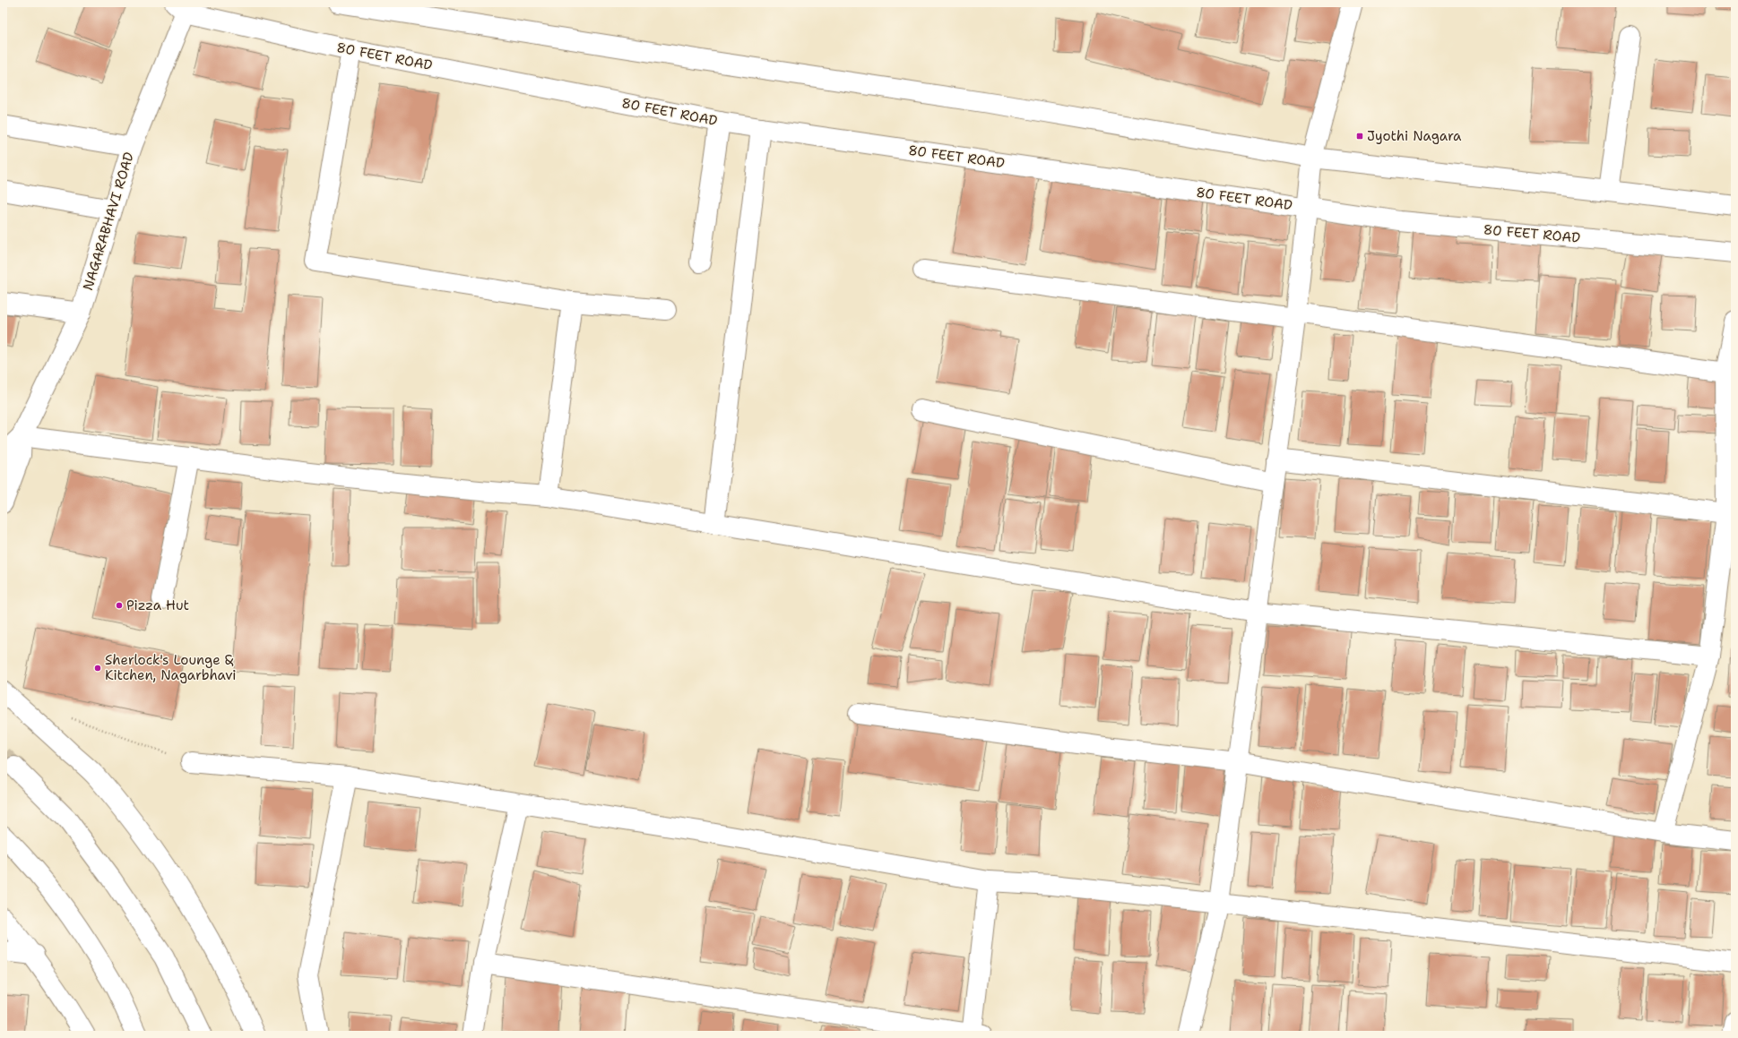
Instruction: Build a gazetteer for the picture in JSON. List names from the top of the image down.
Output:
{
  "streets": {
    "main road": ["80 FEET ROAD", "NAGARABHAVI ROAD"]
  },
  "crossings": [
    ["80 FEET ROAD", "NAGARABHAVI ROAD"]
  ],
  "places": {
    "transit": ["Jyothi Nagara"],
    "other": ["Pizza Hut", "Sherlock's Lounge & Kitchen, Nagarbhavi"]
  }
}
